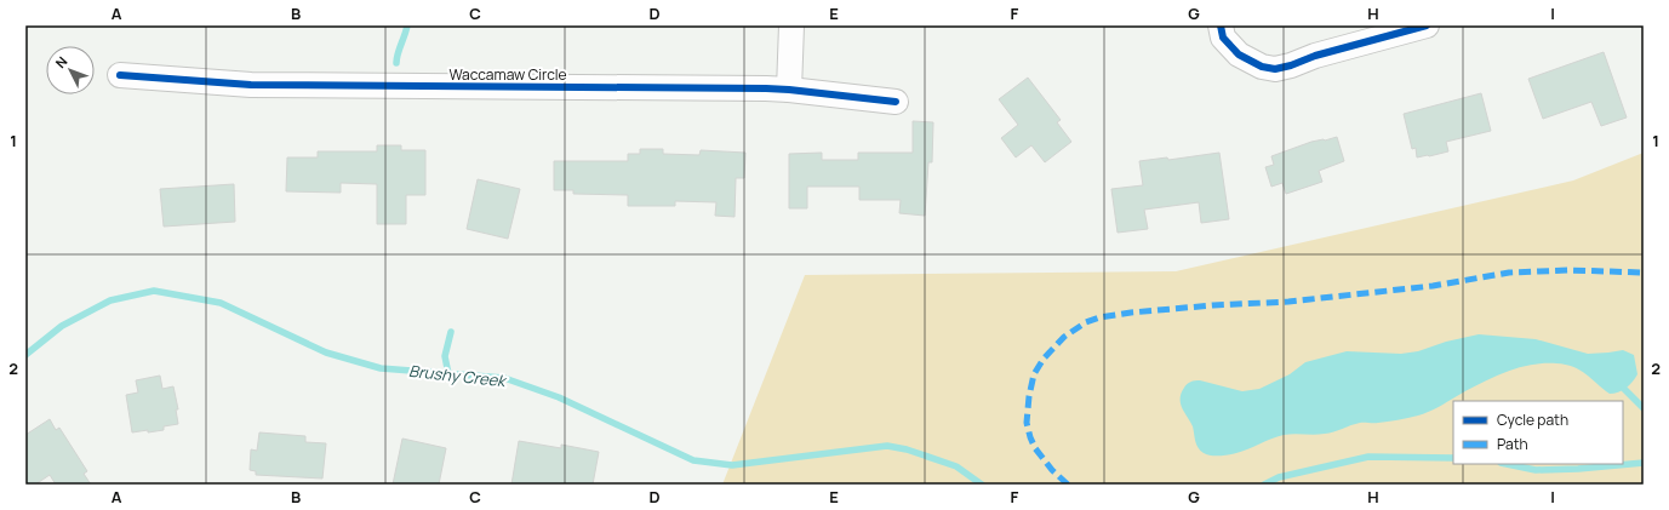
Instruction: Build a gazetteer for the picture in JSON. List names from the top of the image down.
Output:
{
  "streets": {
    "street": ["Waccamaw Circle"]
  },
  "water": ["Brushy Creek"],
  "legend": ["Cycle path", "Path"],
  "north": "top left",
  "grid": {
    "columns": [
      "A",
      "B",
      "C",
      "D",
      "E",
      "F",
      "G",
      "H",
      "I"
    ],
    "rows": ["1", "2"]
  }
}
